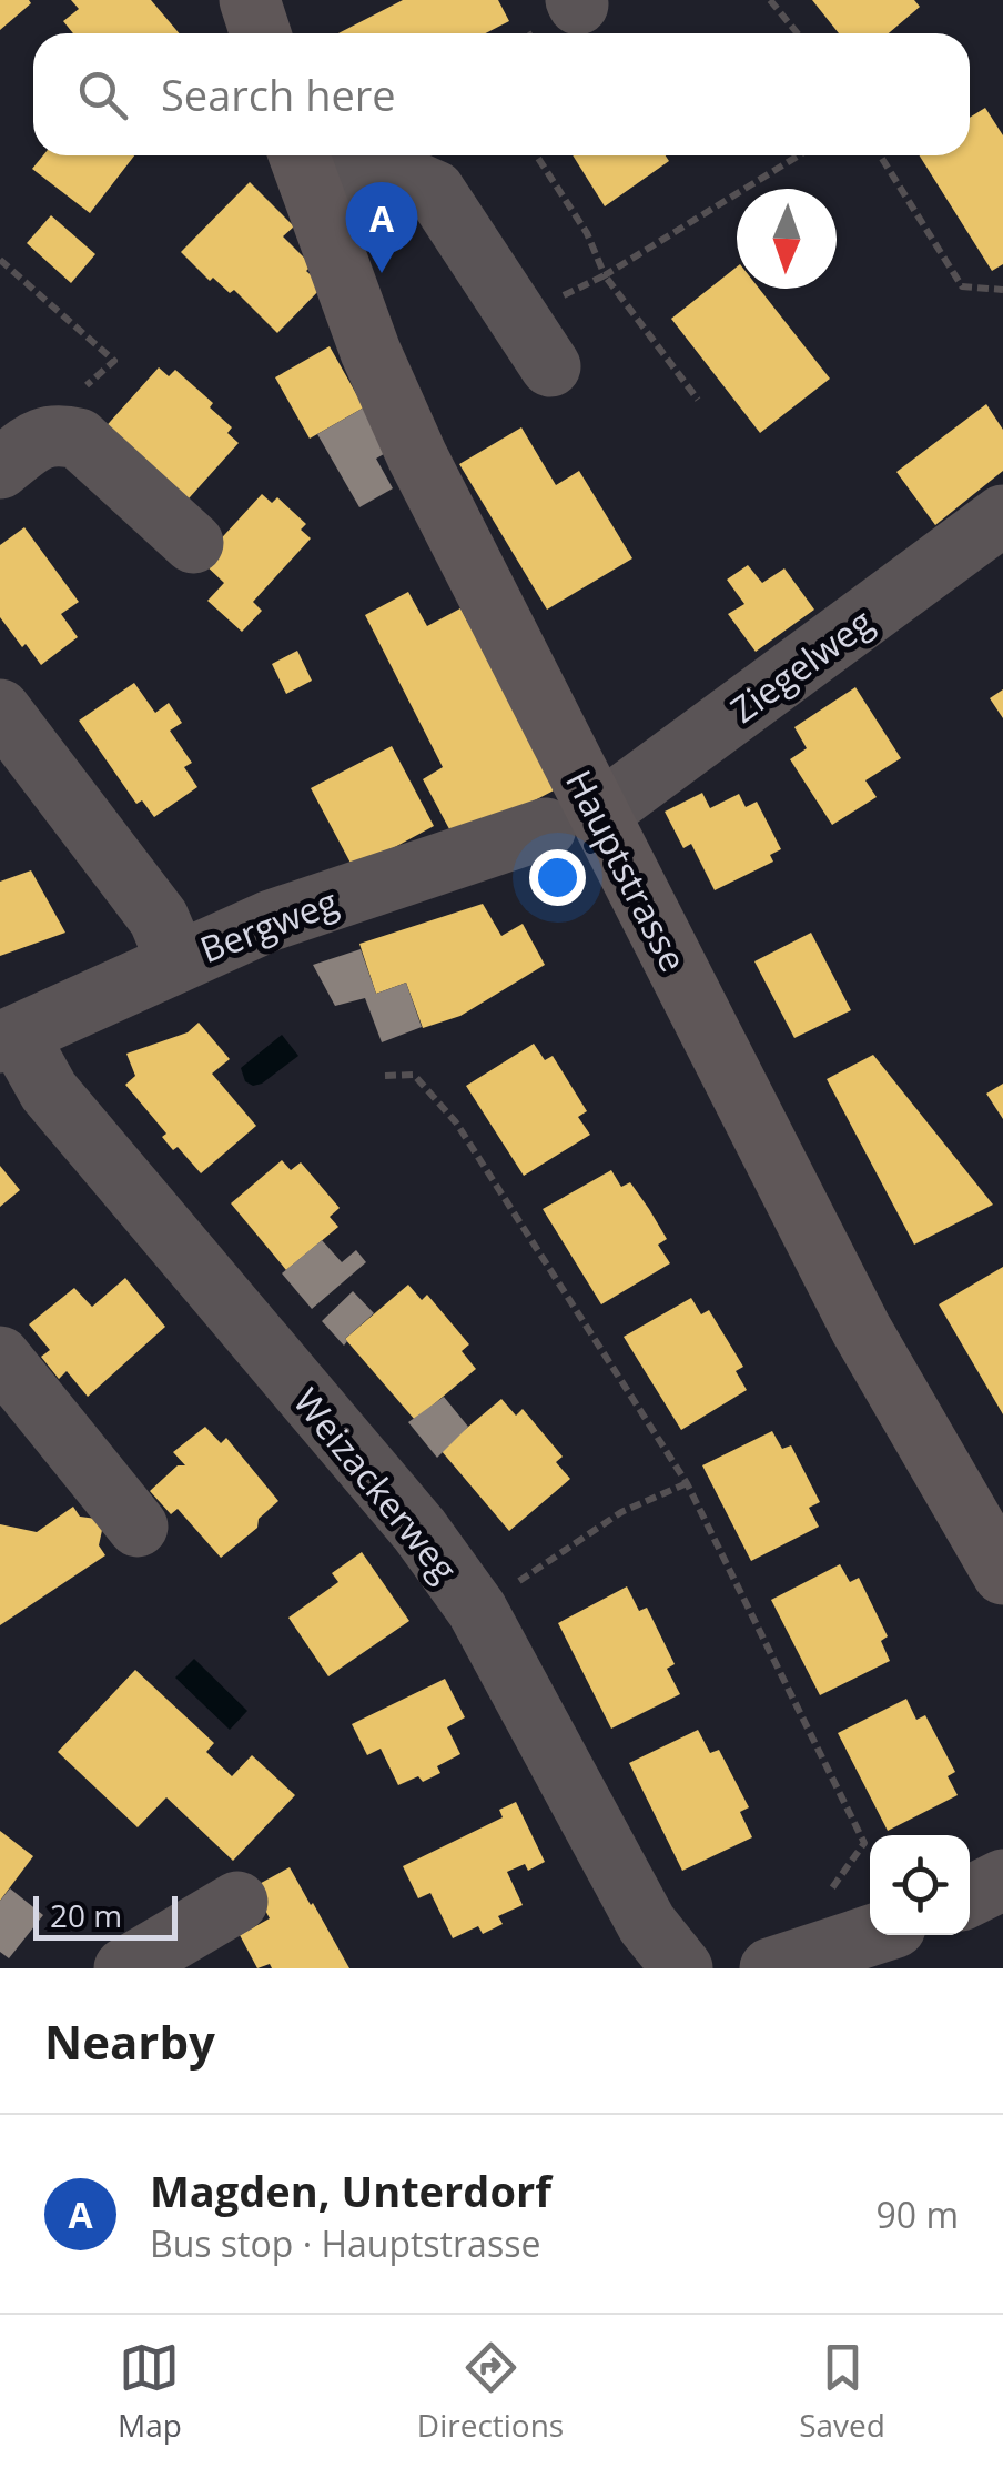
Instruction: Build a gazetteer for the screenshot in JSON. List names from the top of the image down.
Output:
{
  "streets": {
    "main road": ["Hauptstrasse"],
    "street": ["Ziegelweg", "Bergweg", "Weizackerweg"]
  },
  "crossings": [
    ["Ziegelweg", "Hauptstrasse"],
    ["Ziegelweg", "Bergweg"],
    ["Hauptstrasse", "Bergweg"],
    ["Bergweg", "Weizackerweg"]
  ],
  "scale_bar": "20 m",
  "north": "bottom",
  "page": {
    "search": "Search here",
    "pins": "A",
    "scale": "20 m",
    "heading": "Nearby",
    "list": [
      {
        "mark": "A",
        "name": "Magden, Unterdorf",
        "note": "Bus stop · Hauptstrasse",
        "value": "90 m"
      }
    ],
    "nav": ["Map", "Directions", "Saved"]
  }
}
